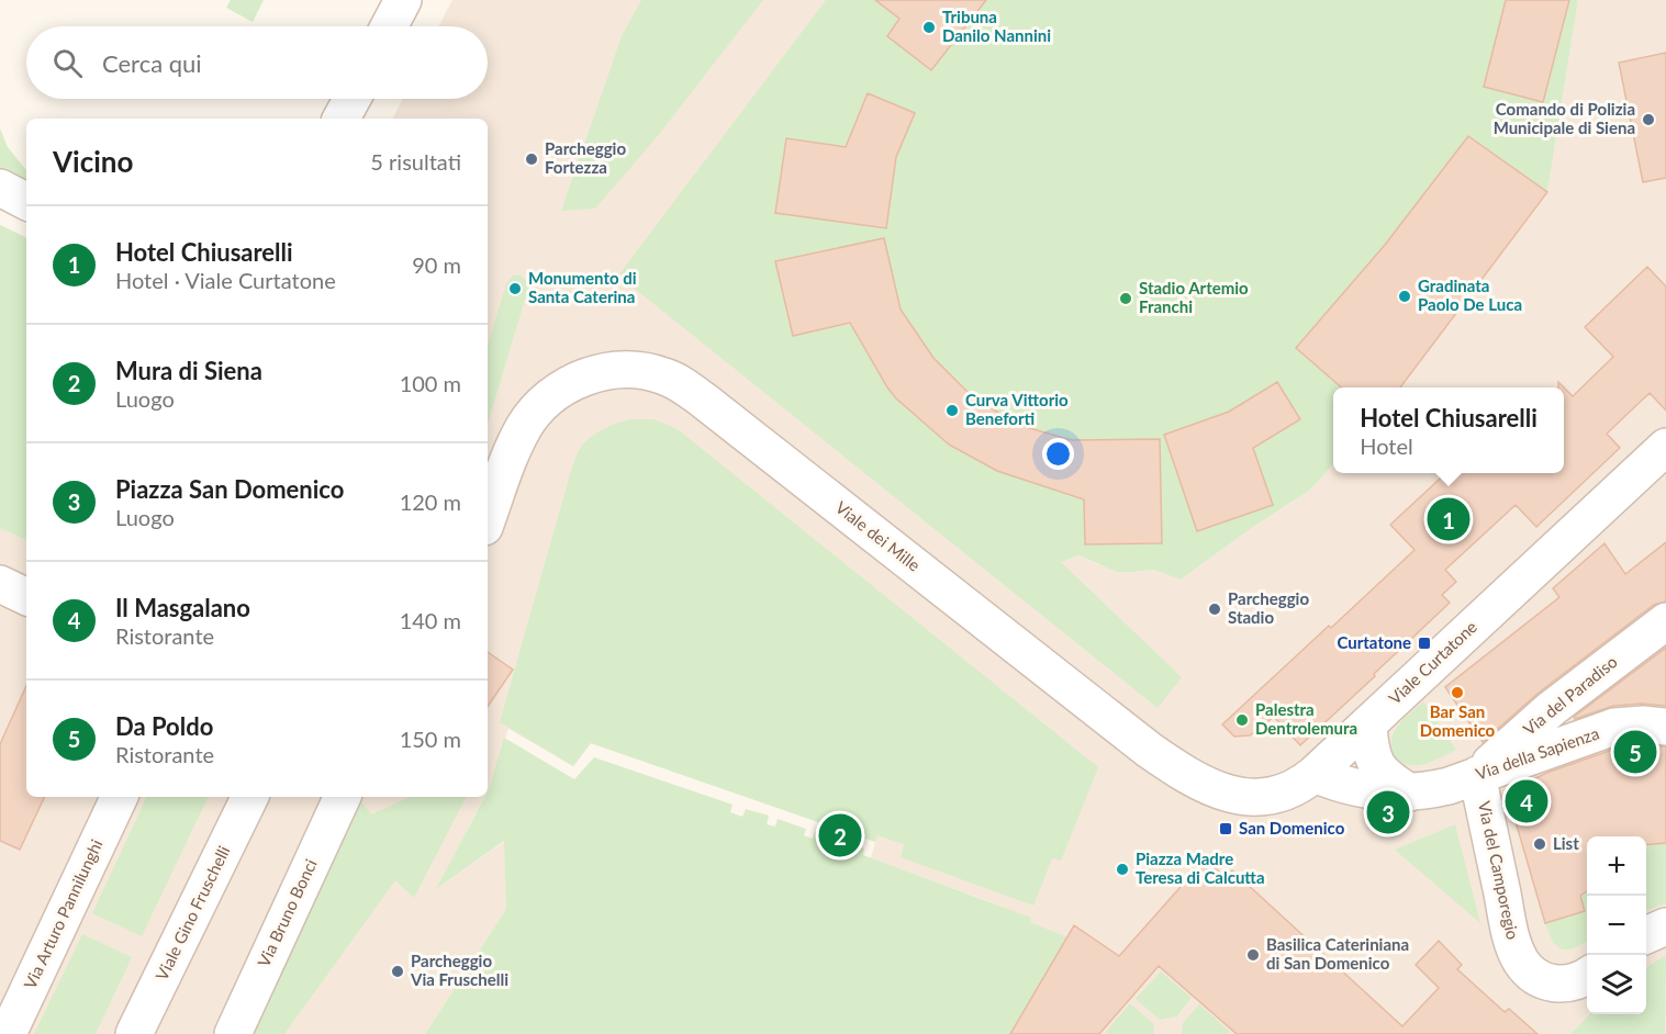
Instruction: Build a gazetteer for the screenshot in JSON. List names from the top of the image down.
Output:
{
  "streets": {
    "street": [
      "Viale dei Mille",
      "Viale Curtatone",
      "Via del Paradiso",
      "Via della Sapienza",
      "Via del Camporegio",
      "Viale Gino Fruschelli",
      "Via Bruno Bonci",
      "Via Arturo Pannilunghi"
    ]
  },
  "crossings": [
    ["Viale dei Mille", "Viale Curtatone"],
    ["Viale Curtatone", "Via della Sapienza"],
    ["Via del Paradiso", "Via della Sapienza"],
    ["Via del Paradiso", "Via del Camporegio"],
    ["Via della Sapienza", "Via del Camporegio"]
  ],
  "places": {
    "other": [
      "Tribuna Danilo Nannini",
      "Comando di Polizia Municipale di Siena",
      "Parcheggio Fortezza",
      "Monumento di Santa Caterina",
      "Gradinata Paolo De Luca",
      "Stadio Artemio Franchi",
      "Curva Vittorio Beneforti",
      "Parcheggio Stadio",
      "Bar San Domenico",
      "Palestra Dentrolemura",
      "List",
      "Piazza Madre Teresa di Calcutta",
      "Basilica Cateriniana di San Domenico",
      "Parcheggio Via Fruschelli"
    ],
    "transit": ["Curtatone", "San Domenico"]
  },
  "page": {
    "search": "Cerca qui",
    "heading": ["Vicino", "5 risultati"],
    "list": [
      {
        "mark": "1",
        "name": "Hotel Chiusarelli",
        "note": "Hotel · Viale Curtatone",
        "value": "90 m"
      },
      {
        "mark": "2",
        "name": "Mura di Siena",
        "note": "Luogo",
        "value": "100 m"
      },
      {
        "mark": "3",
        "name": "Piazza San Domenico",
        "note": "Luogo",
        "value": "120 m"
      },
      {
        "mark": "4",
        "name": "Il Masgalano",
        "note": "Ristorante",
        "value": "140 m"
      },
      {
        "mark": "5",
        "name": "Da Poldo",
        "note": "Ristorante",
        "value": "150 m"
      }
    ],
    "popup": ["Hotel Chiusarelli", "Hotel"],
    "pins": [
      "1",
      "5",
      "4",
      "3",
      "2"
    ],
    "map_buttons": ["+", "−"]
  }
}
